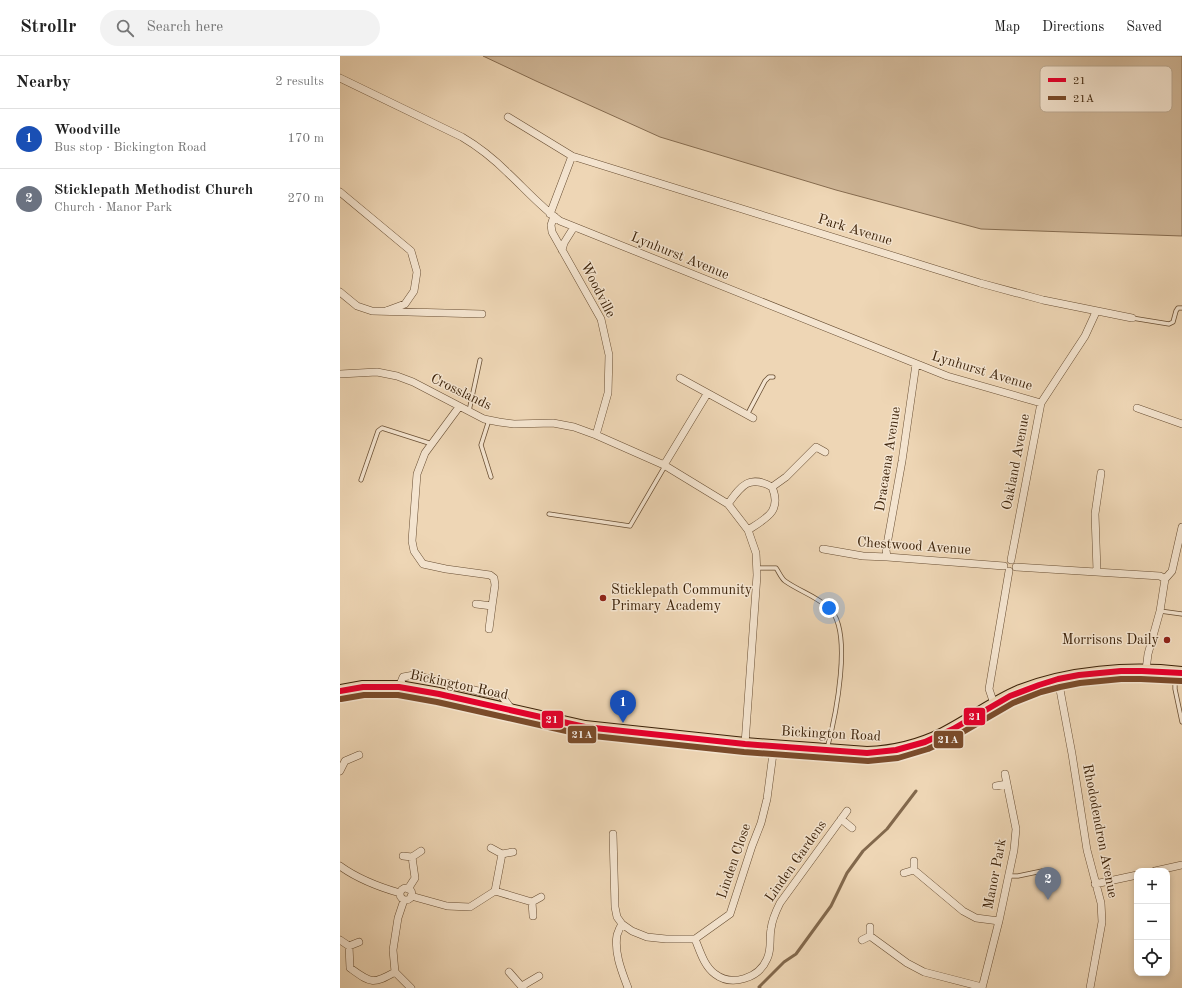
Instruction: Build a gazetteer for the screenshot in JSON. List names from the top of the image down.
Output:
{
  "streets": {
    "main road": ["Bickington Road"],
    "street": [
      "Park Avenue",
      "Lynhurst Avenue",
      "Woodville",
      "Crosslands",
      "Dracaena Avenue",
      "Oakland Avenue",
      "Chestwood Avenue",
      "Rhododendron Avenue",
      "Linden Close",
      "Linden Gardens",
      "Manor Park"
    ]
  },
  "crossings": [
    ["Park Avenue", "Oakland Avenue"],
    ["Lynhurst Avenue", "Woodville"],
    ["Lynhurst Avenue", "Dracaena Avenue"],
    ["Lynhurst Avenue", "Oakland Avenue"],
    ["Woodville", "Crosslands"],
    ["Dracaena Avenue", "Chestwood Avenue"],
    ["Oakland Avenue", "Chestwood Avenue"],
    ["Bickington Road", "Rhododendron Avenue"],
    ["Bickington Road", "Linden Close"],
    ["Linden Close", "Linden Gardens"]
  ],
  "places": ["Sticklepath Community Primary Academy", "Morrisons Daily"],
  "lines": ["transit line 21", "transit line 21A"],
  "legend": ["21", "21A"],
  "page": {
    "header": "Strollr",
    "search": "Search here",
    "nav": ["Map", "Directions", "Saved"],
    "heading": ["Nearby", "2 results"],
    "list": [
      {
        "mark": "1",
        "name": "Woodville",
        "note": "Bus stop · Bickington Road",
        "value": "170 m"
      },
      {
        "mark": "2",
        "name": "Sticklepath Methodist Church",
        "note": "Church · Manor Park",
        "value": "270 m"
      }
    ],
    "pins": ["1", "2"],
    "map_buttons": ["+", "−"]
  }
}
